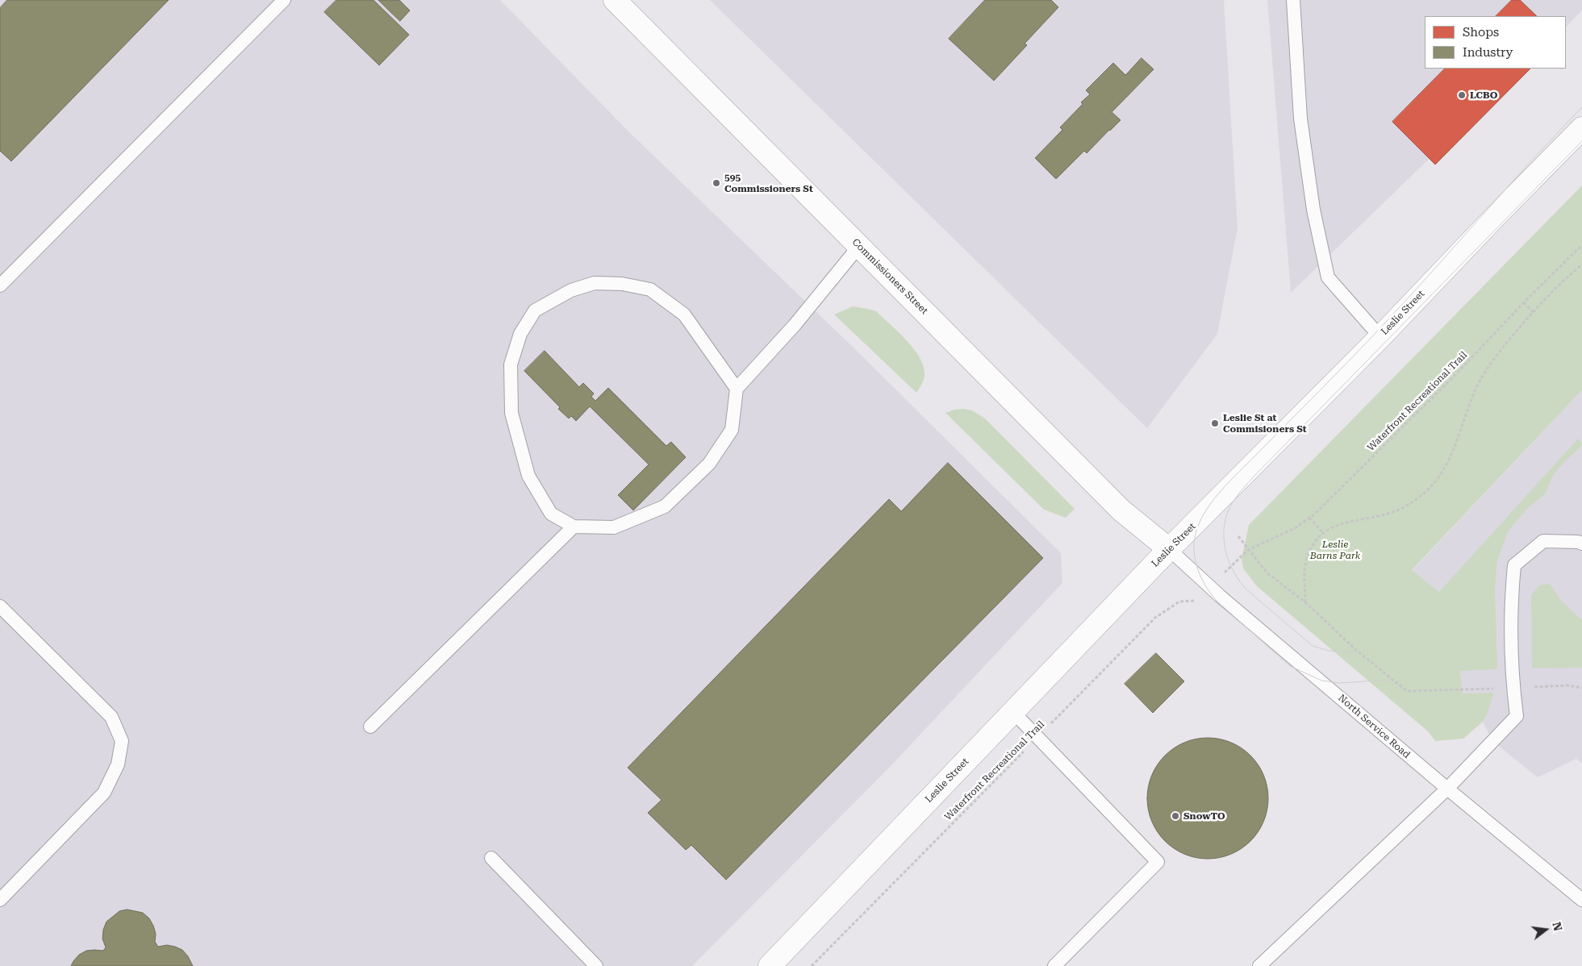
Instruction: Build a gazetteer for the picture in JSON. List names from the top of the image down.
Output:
{
  "streets": {
    "street": ["Commissioners Street", "Leslie Street"],
    "lane": ["North Service Road"],
    "path": ["Waterfront Recreational Trail"]
  },
  "crossings": [
    ["Commissioners Street", "Leslie Street"],
    ["Commissioners Street", "North Service Road"],
    ["Leslie Street", "North Service Road"]
  ],
  "parks": ["Leslie Barns Park"],
  "places": [
    "LCBO",
    "595 Commissioners St",
    "Leslie St at Commisioners St",
    "SnowTO"
  ],
  "legend": ["Shops", "Industry"],
  "north": "right"
}
